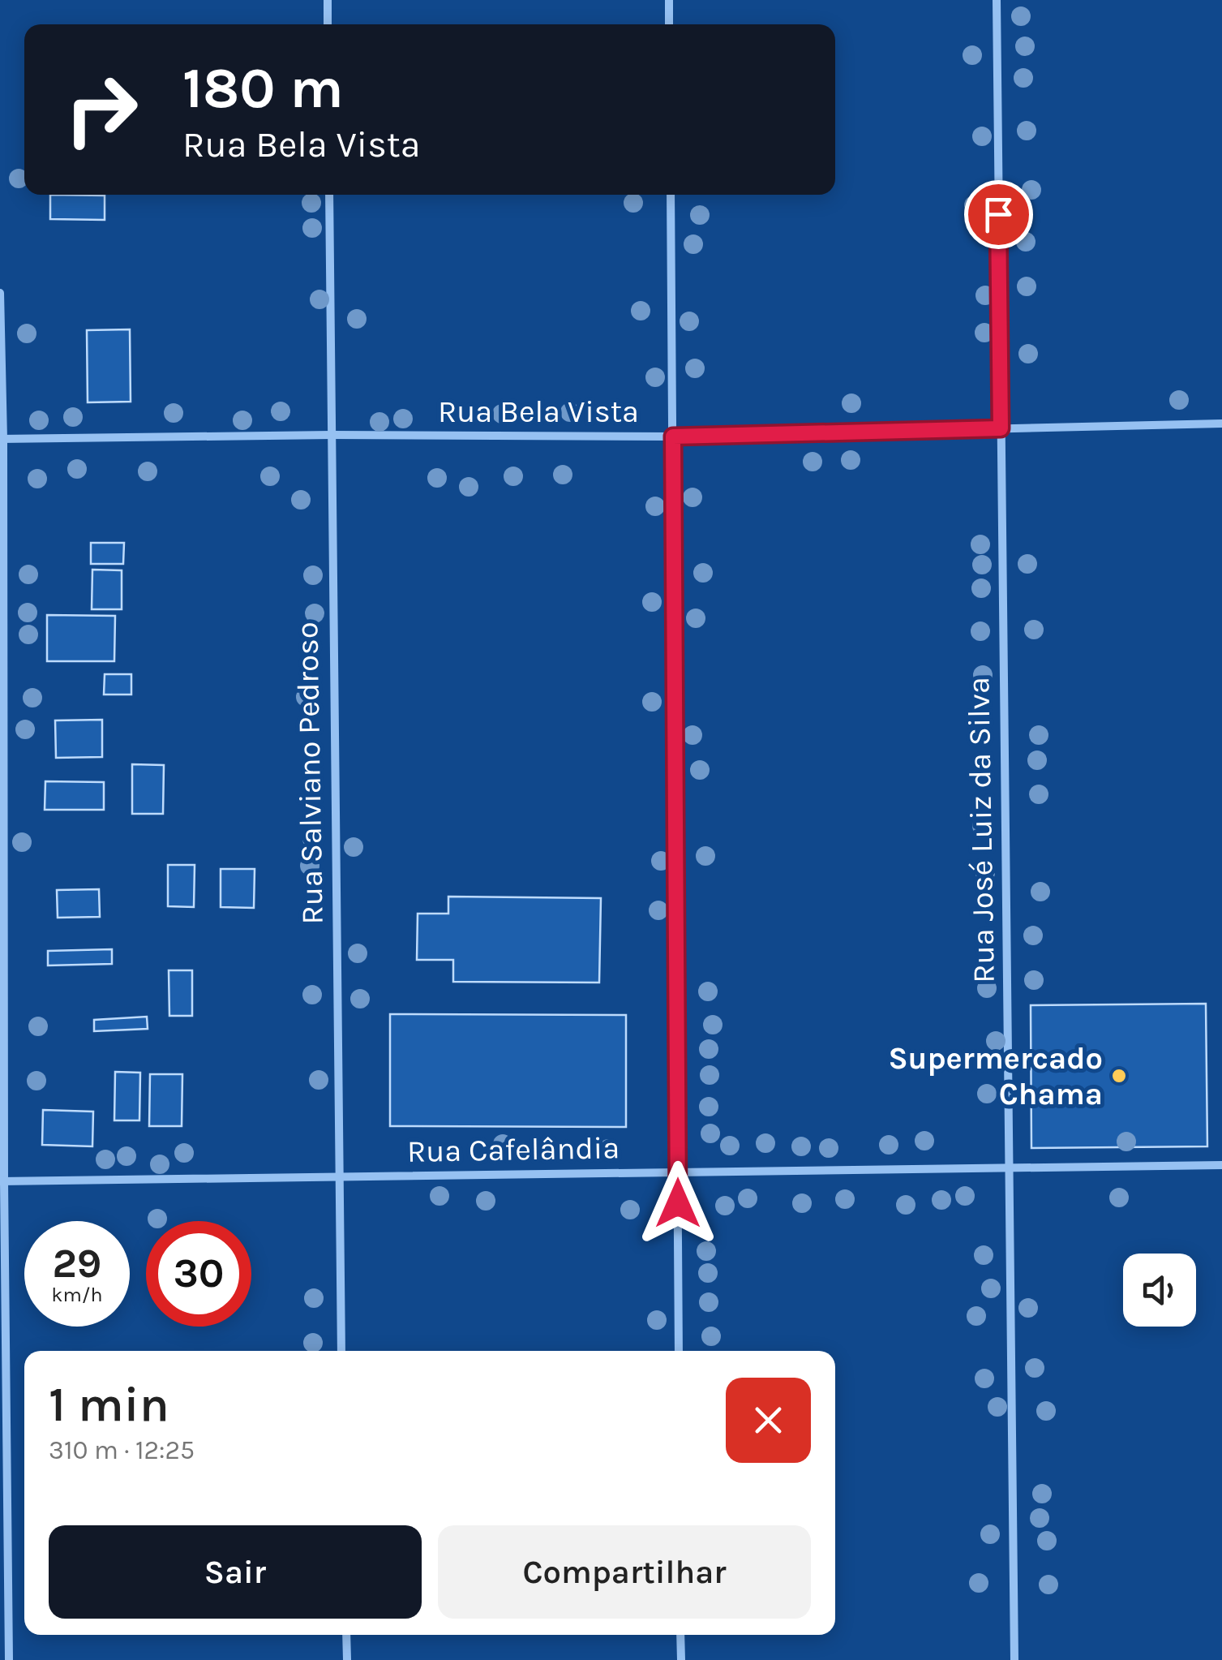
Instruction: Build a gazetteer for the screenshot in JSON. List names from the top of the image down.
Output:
{
  "streets": {
    "street": [
      "Rua Bela Vista",
      "Rua Salviano Pedroso",
      "Rua José Luiz da Silva",
      "Rua Cafelândia"
    ]
  },
  "crossings": [
    ["Rua Bela Vista", "Rua Salviano Pedroso"],
    ["Rua Bela Vista", "Rua José Luiz da Silva"],
    ["Rua Salviano Pedroso", "Rua Cafelândia"],
    ["Rua José Luiz da Silva", "Rua Cafelândia"]
  ],
  "places": ["Supermercado Chama"],
  "page": {
    "turn": ["180 m", "Rua Bela Vista"],
    "speed": "29 km/h",
    "limit": "30",
    "heading": ["1 min", "310 m · 12:25"],
    "buttons": ["Sair", "Compartilhar"]
  }
}
